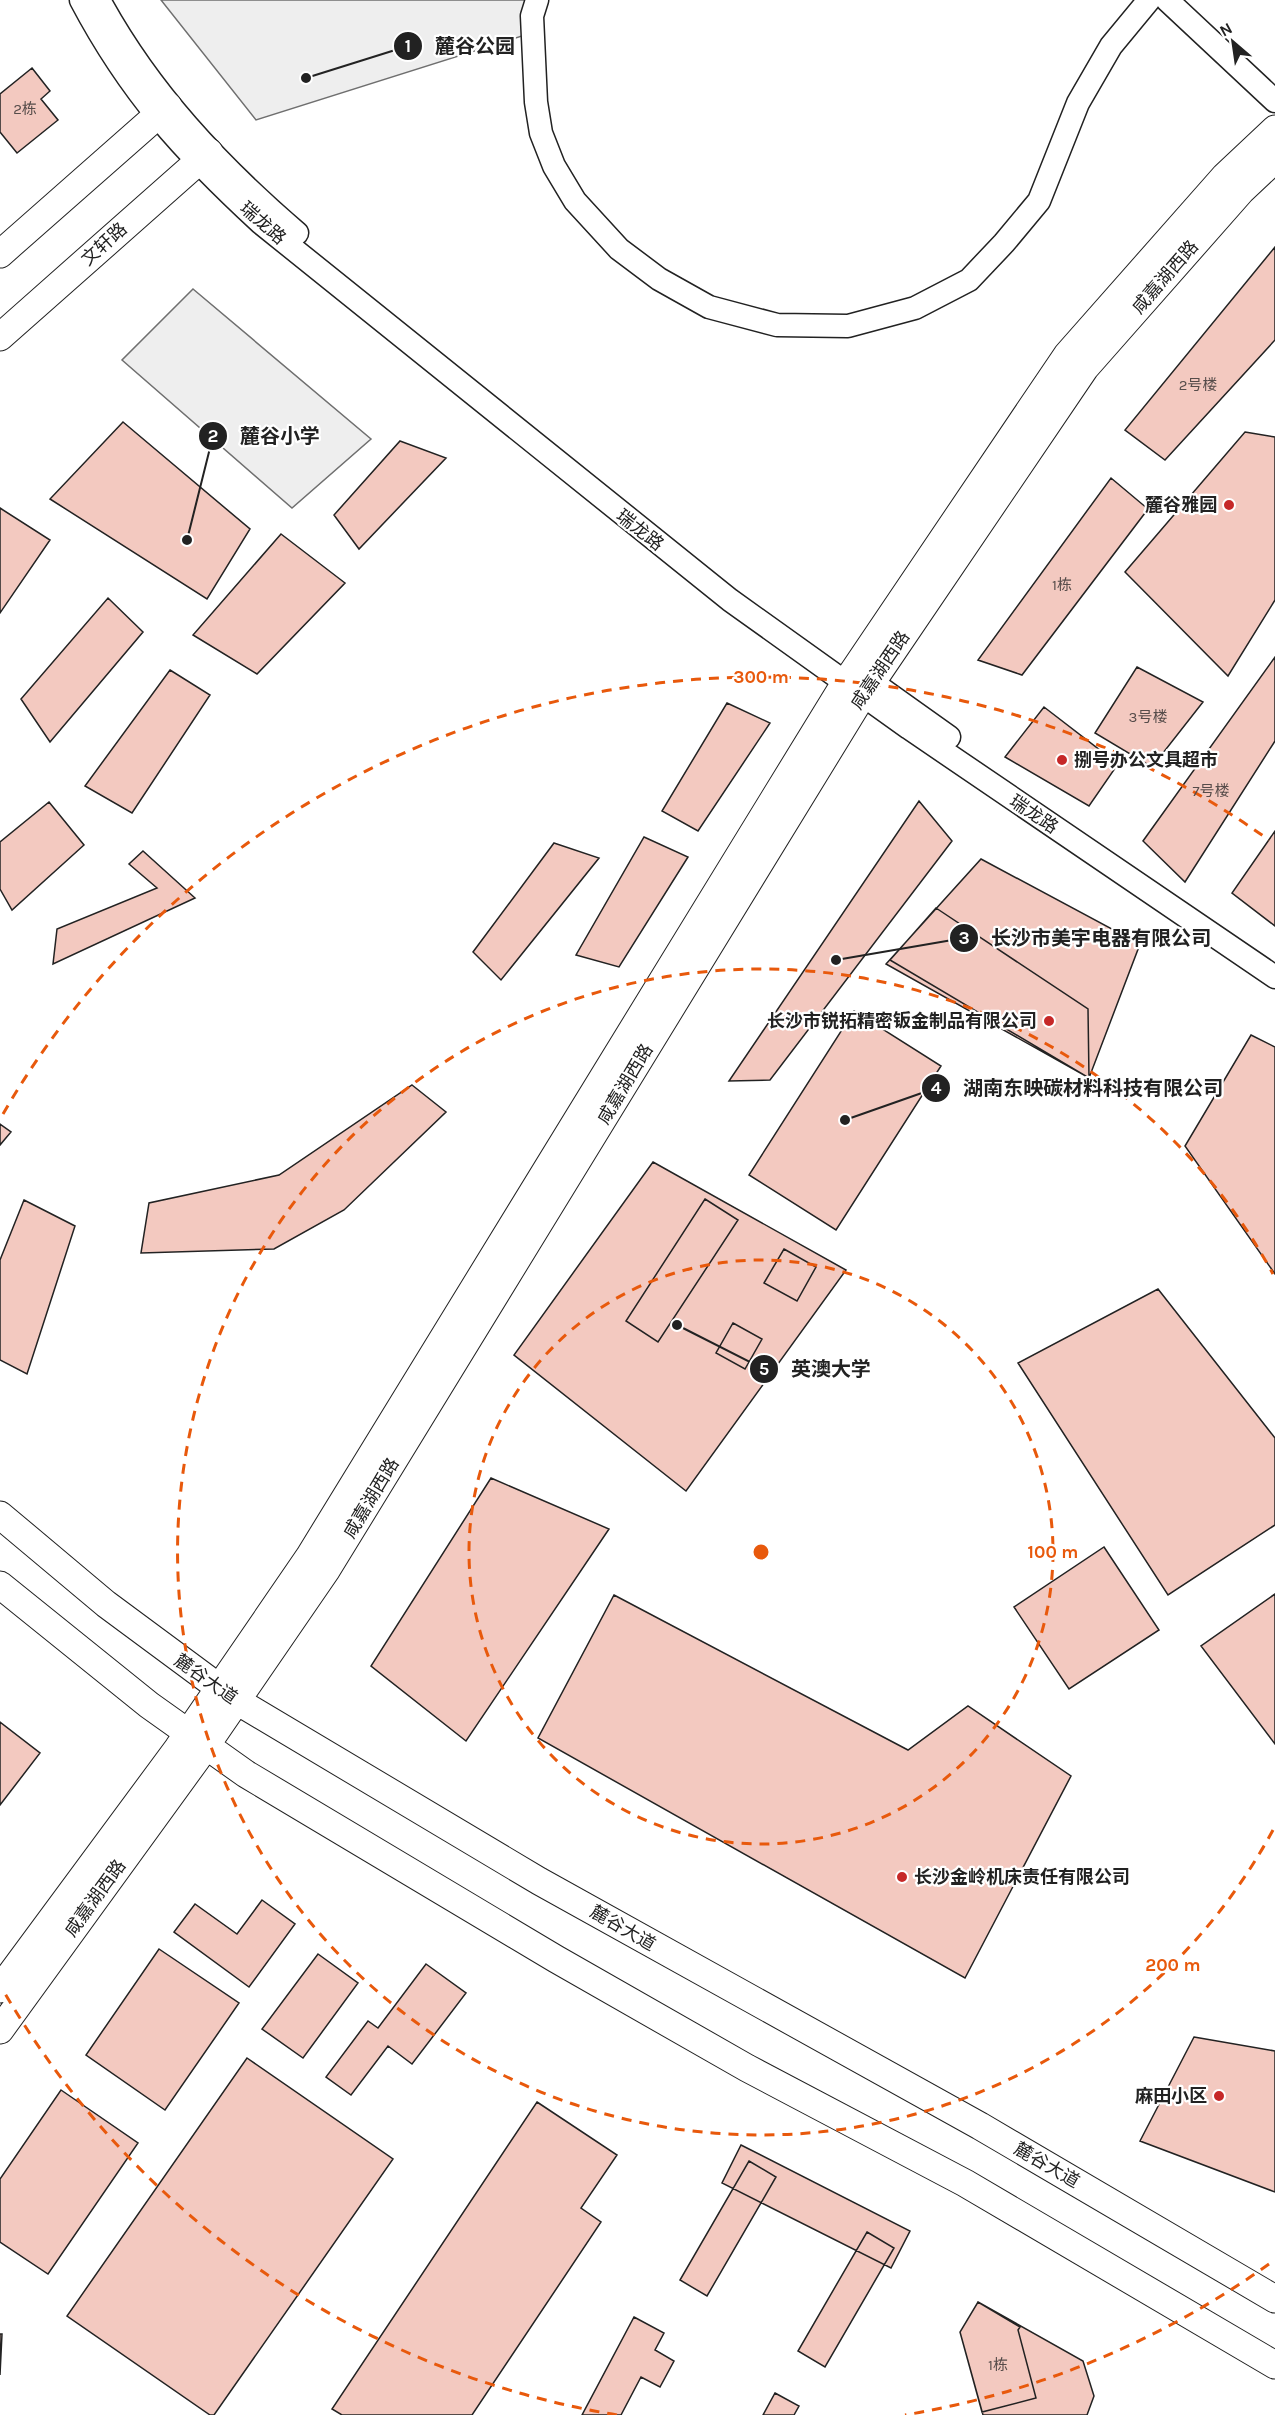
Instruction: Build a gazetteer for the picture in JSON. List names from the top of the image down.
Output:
{
  "streets": {
    "main road": ["文轩路", "咸嘉湖西路", "麓谷大道"],
    "street": ["瑞龙路"]
  },
  "crossings": [
    ["瑞龙路", "文轩路"],
    ["瑞龙路", "咸嘉湖西路"],
    ["咸嘉湖西路", "麓谷大道"]
  ],
  "places": [
    "麓谷公园",
    "麓谷雅园",
    "麓谷小学",
    "捌号办公文具超市",
    "长沙市美宇电器有限公司",
    "长沙市锐拓精密钣金制品有限公司",
    "湖南东映碳材料科技有限公司",
    "英澳大学",
    "长沙金岭机床责任有限公司",
    "麻田小区"
  ],
  "house_numbers": [
    "2栋",
    "2号楼",
    "1栋",
    "3号楼",
    "7号楼",
    "1栋"
  ],
  "north": "top left",
  "rings": ["300 m", "100 m", "200 m"]
}
